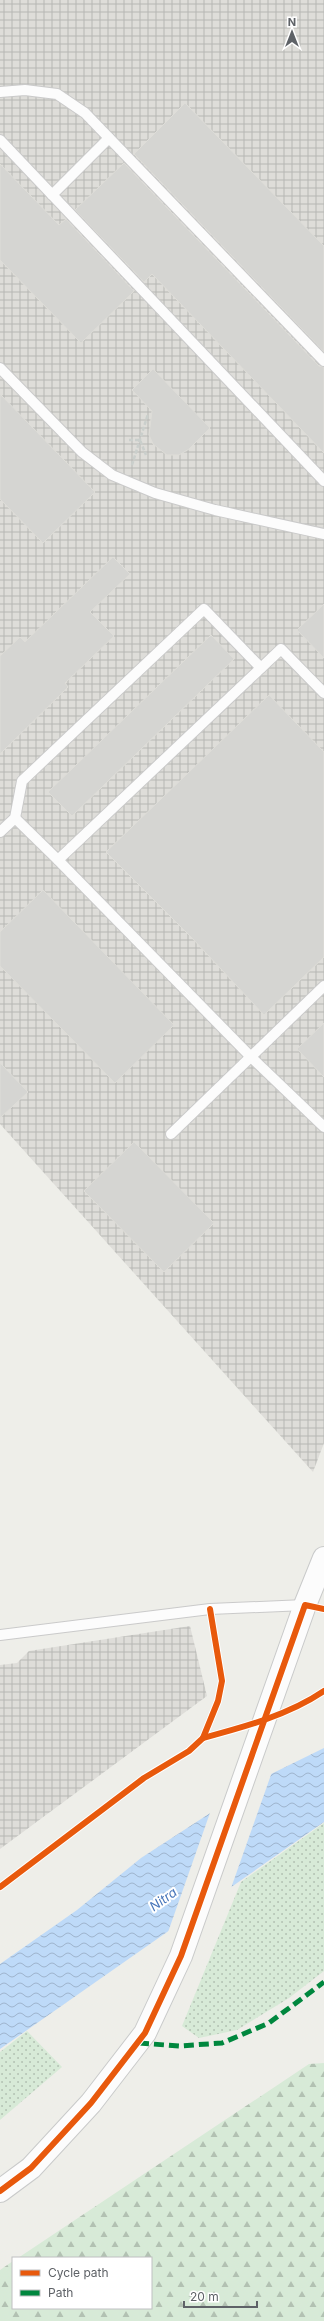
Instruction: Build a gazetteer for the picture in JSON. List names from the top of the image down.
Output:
{
  "water": ["Nitra"],
  "legend": ["Cycle path", "Path"],
  "scale_bar": "20 m",
  "north": "top"
}
